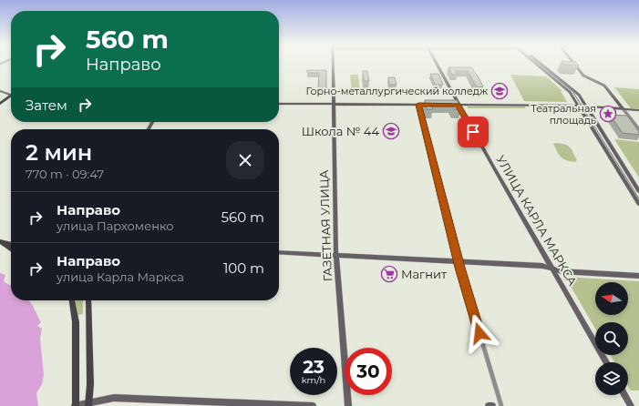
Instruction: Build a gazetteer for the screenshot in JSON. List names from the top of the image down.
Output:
{
  "streets": {
    "main road": ["УЛИЦА КАРЛА МАРКСА", "ГАЗЕТНАЯ УЛИЦА"]
  },
  "places": {
    "school or university": ["Горно-металлургический колледж", "Школа № 44"],
    "place": ["Театральная площадь"],
    "supermarket": ["Магнит"]
  },
  "north": "left",
  "page": {
    "turn": ["560 m", "Направо"],
    "then": "Затем",
    "heading": ["2 мин", "770 m · 09:47"],
    "list": [
      {
        "name": "Направо",
        "note": "улица Пархоменко",
        "value": "560 m"
      },
      {
        "name": "Направо",
        "note": "улица Карла Маркса",
        "value": "100 m"
      }
    ],
    "speed": "23 km/h",
    "limit": "30"
  }
}
